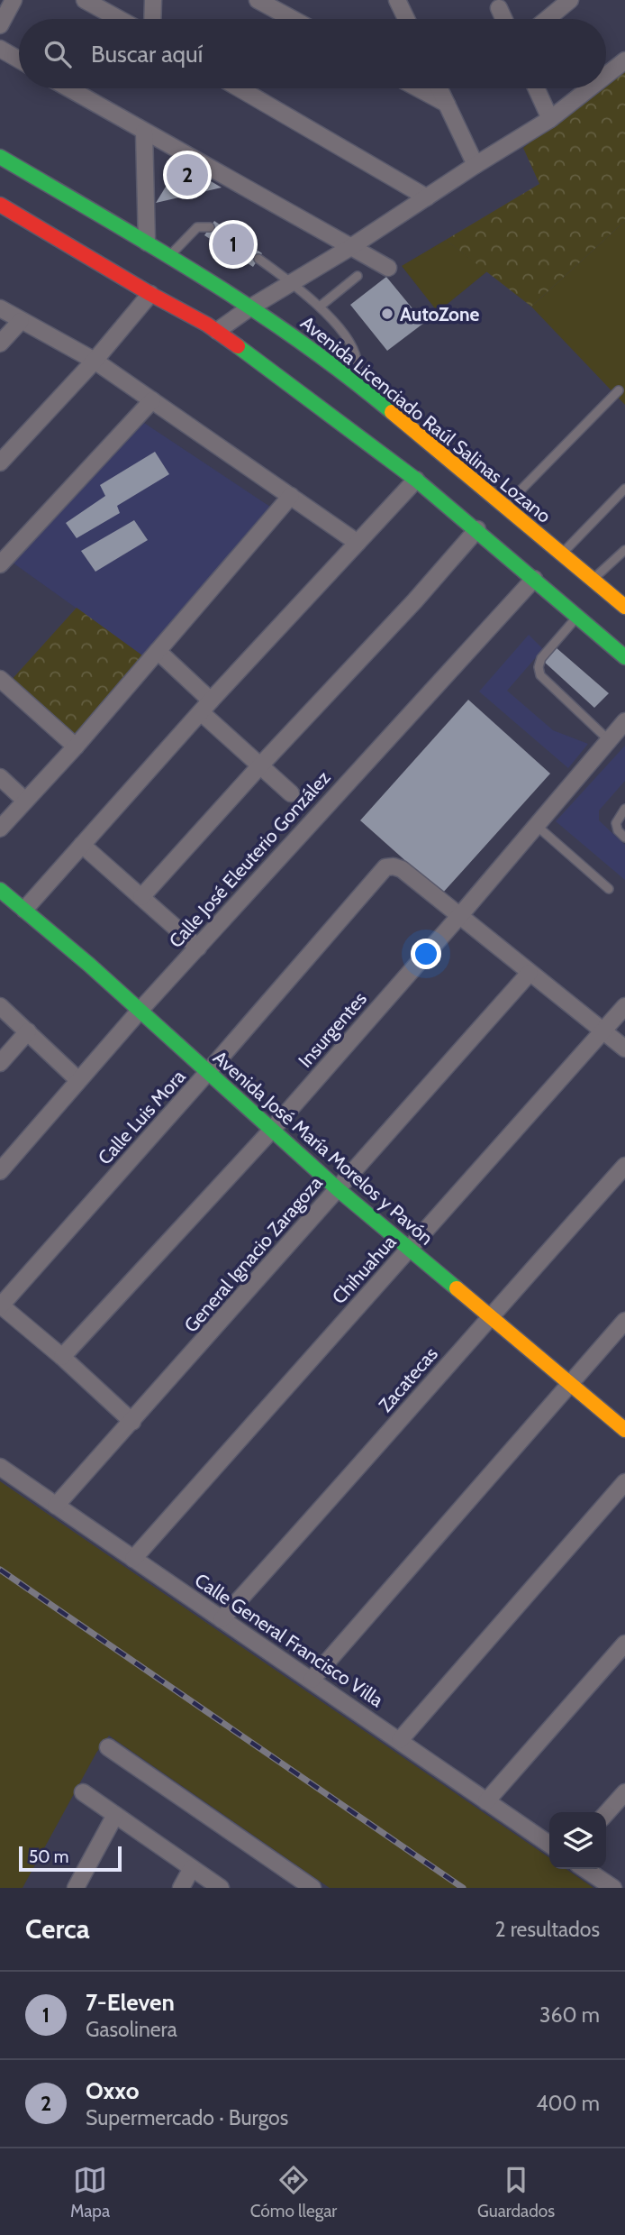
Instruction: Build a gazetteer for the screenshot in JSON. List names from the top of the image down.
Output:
{
  "streets": {
    "main road": ["Avenida Licenciado Raúl Salinas Lozano", "Avenida José María Morelos y Pavón"],
    "street": [
      "Calle José Eleuterio González",
      "Insurgentes",
      "Calle Luis Mora",
      "General Ignacio Zaragoza",
      "Chihuahua",
      "Zacatecas",
      "Calle General Francisco Villa"
    ]
  },
  "crossings": [
    ["Calle José Eleuterio González", "Avenida José María Morelos y Pavón"],
    ["Insurgentes", "Calle Luis Mora"],
    ["Insurgentes", "Avenida José María Morelos y Pavón"],
    ["Calle Luis Mora", "Avenida José María Morelos y Pavón"],
    ["Avenida José María Morelos y Pavón", "General Ignacio Zaragoza"],
    ["Avenida José María Morelos y Pavón", "Chihuahua"],
    ["Avenida José María Morelos y Pavón", "Zacatecas"],
    ["General Ignacio Zaragoza", "Calle General Francisco Villa"],
    ["Chihuahua", "Calle General Francisco Villa"],
    ["Zacatecas", "Calle General Francisco Villa"]
  ],
  "places": ["AutoZone"],
  "scale_bar": "50 m",
  "page": {
    "search": "Buscar aquí",
    "pins": ["2", "1"],
    "scale": "50 m",
    "heading": ["Cerca", "2 resultados"],
    "list": [
      {
        "mark": "1",
        "name": "7-Eleven",
        "note": "Gasolinera",
        "value": "360 m"
      },
      {
        "mark": "2",
        "name": "Oxxo",
        "note": "Supermercado · Burgos",
        "value": "400 m"
      }
    ],
    "nav": ["Mapa", "Cómo llegar", "Guardados"]
  }
}
